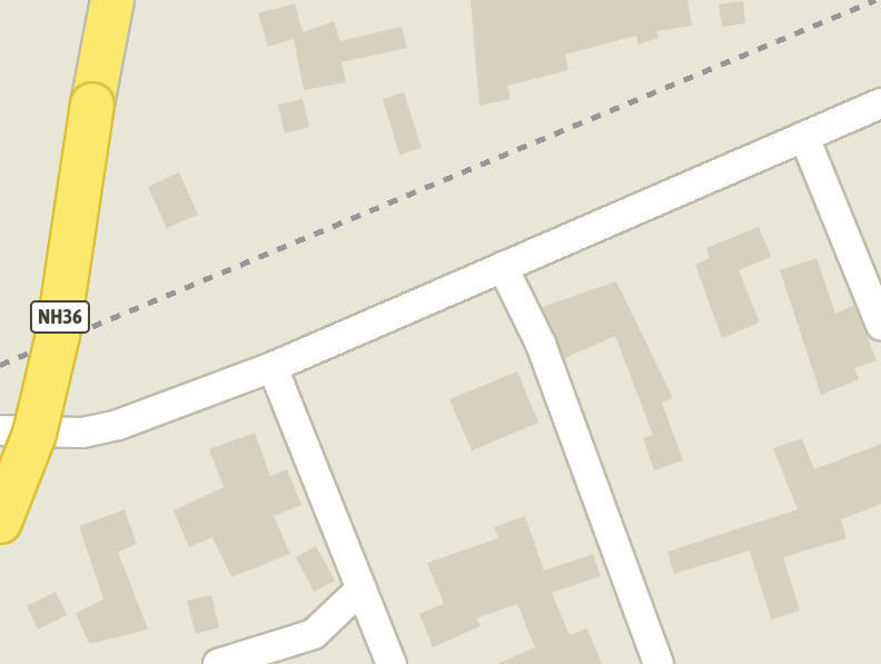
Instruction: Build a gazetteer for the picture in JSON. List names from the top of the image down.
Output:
{
  "streets": {
    "highway": ["NH36"]
  }
}
